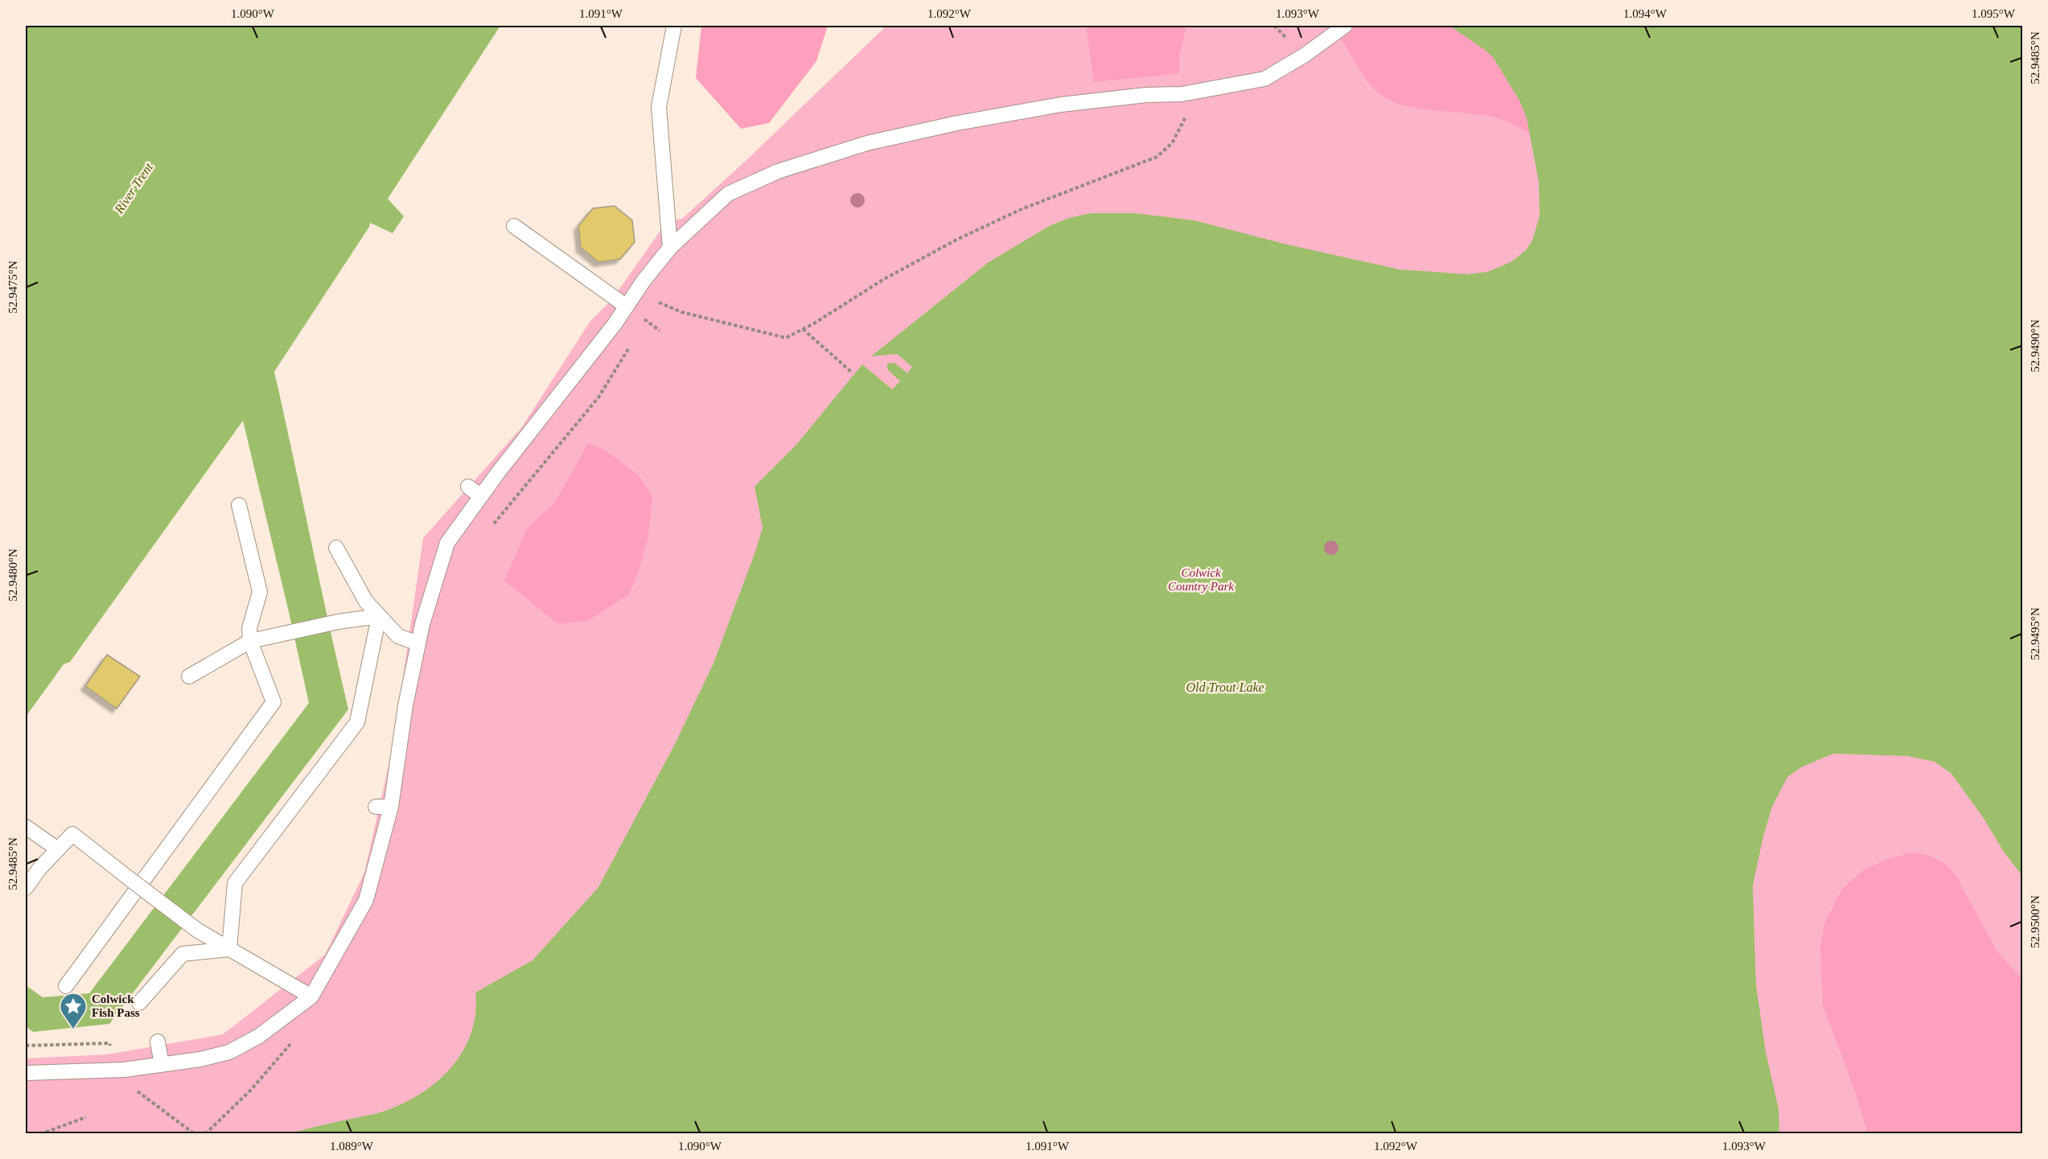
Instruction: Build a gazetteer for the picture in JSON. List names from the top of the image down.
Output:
{
  "water": ["River Trent", "Old Trout Lake"],
  "parks": ["Colwick Country Park"],
  "places": {
    "place": ["Colwick Fish Pass"]
  },
  "coordinates": [
    "1.090°W",
    "1.091°W",
    "1.092°W",
    "1.093°W",
    "1.094°W",
    "1.095°W",
    "52.9485°N",
    "52.9475°N",
    "52.9490°N",
    "52.9480°N",
    "52.9495°N",
    "52.9500°N",
    "1.089°W"
  ]
}
